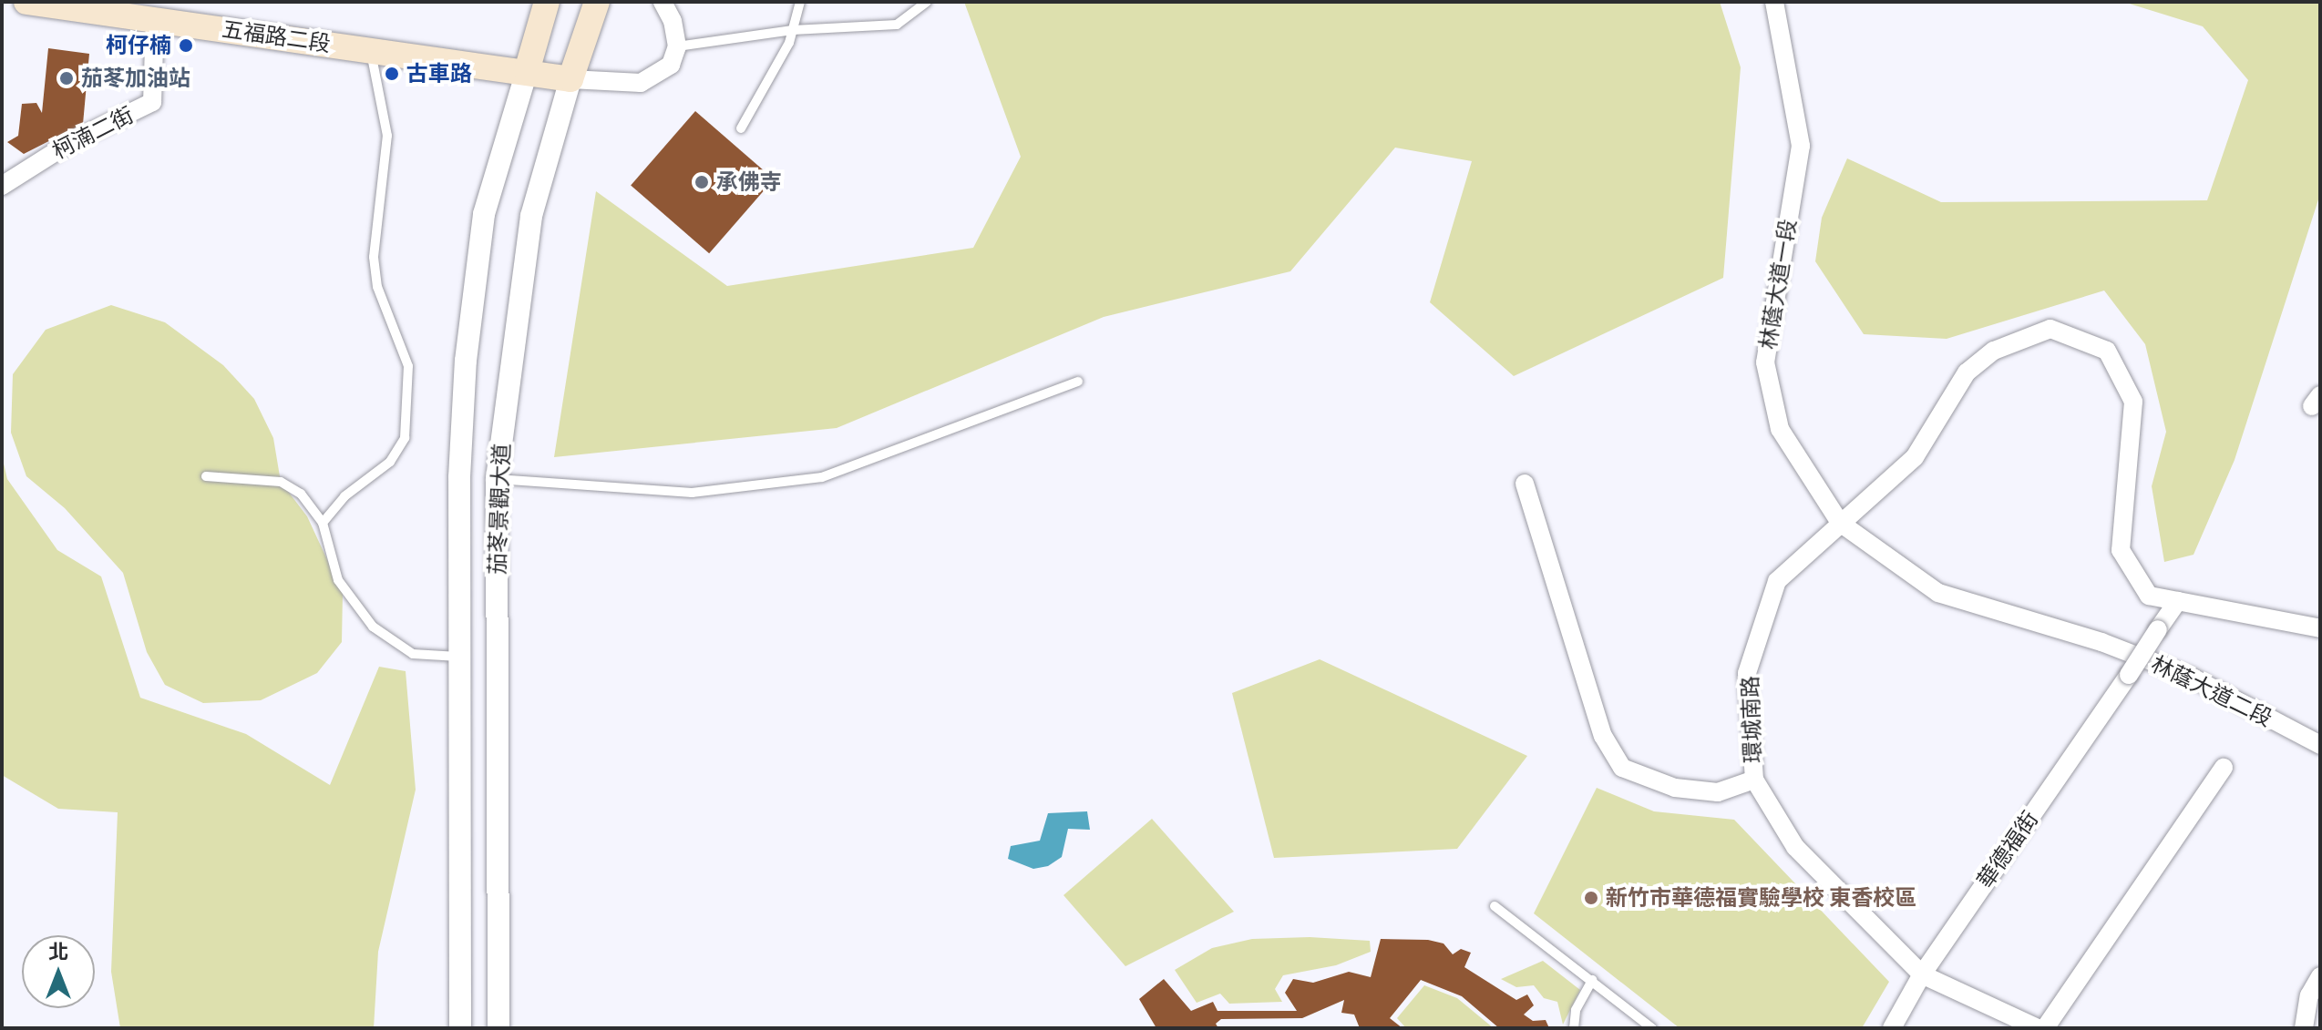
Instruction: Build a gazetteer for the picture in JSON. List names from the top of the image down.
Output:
{
  "streets": {
    "main road": ["五福路二段", "茄苳景觀大道"],
    "street": [
      "柯湳二街",
      "林蔭大道一段",
      "林蔭大道二段",
      "環城南路",
      "華德福街"
    ]
  },
  "crossings": [
    ["五福路二段", "柯湳二街"],
    ["五福路二段", "茄苳景觀大道"],
    ["林蔭大道一段", "林蔭大道二段"],
    ["林蔭大道一段", "環城南路"],
    ["環城南路", "華德福街"]
  ],
  "places": [
    "柯仔楠",
    "古車路",
    "茄苳加油站",
    "承佛寺",
    "新竹市華德福實驗學校 東香校區"
  ],
  "north": "top"
}
